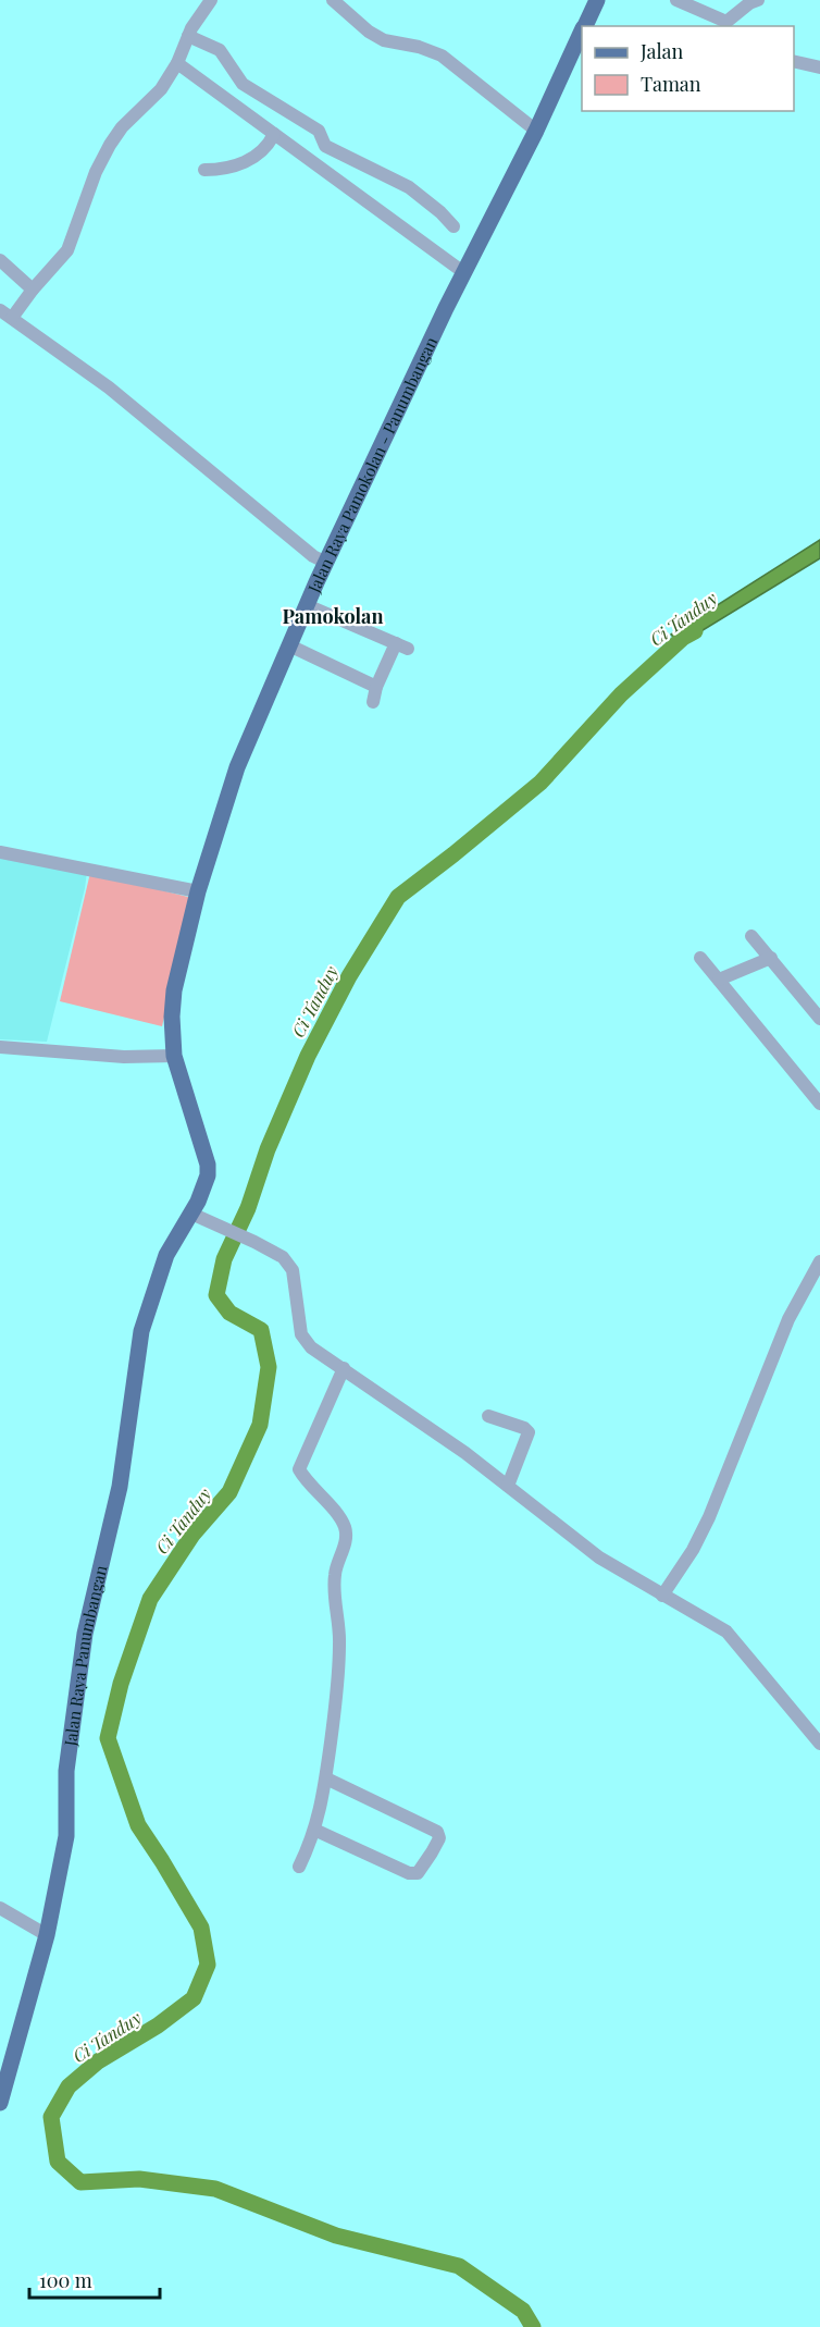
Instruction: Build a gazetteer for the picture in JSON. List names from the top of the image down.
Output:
{
  "streets": {
    "main road": ["Jalan Raya Pamokolan - Panumbangan", "Jalan Raya Panumbangan"]
  },
  "crossings": [
    ["Jalan Raya Pamokolan - Panumbangan", "Jalan Raya Panumbangan"]
  ],
  "districts": ["Pamokolan"],
  "water": ["Ci Tanduy"],
  "legend": ["Jalan", "Taman"],
  "scale_bar": "100 m"
}
